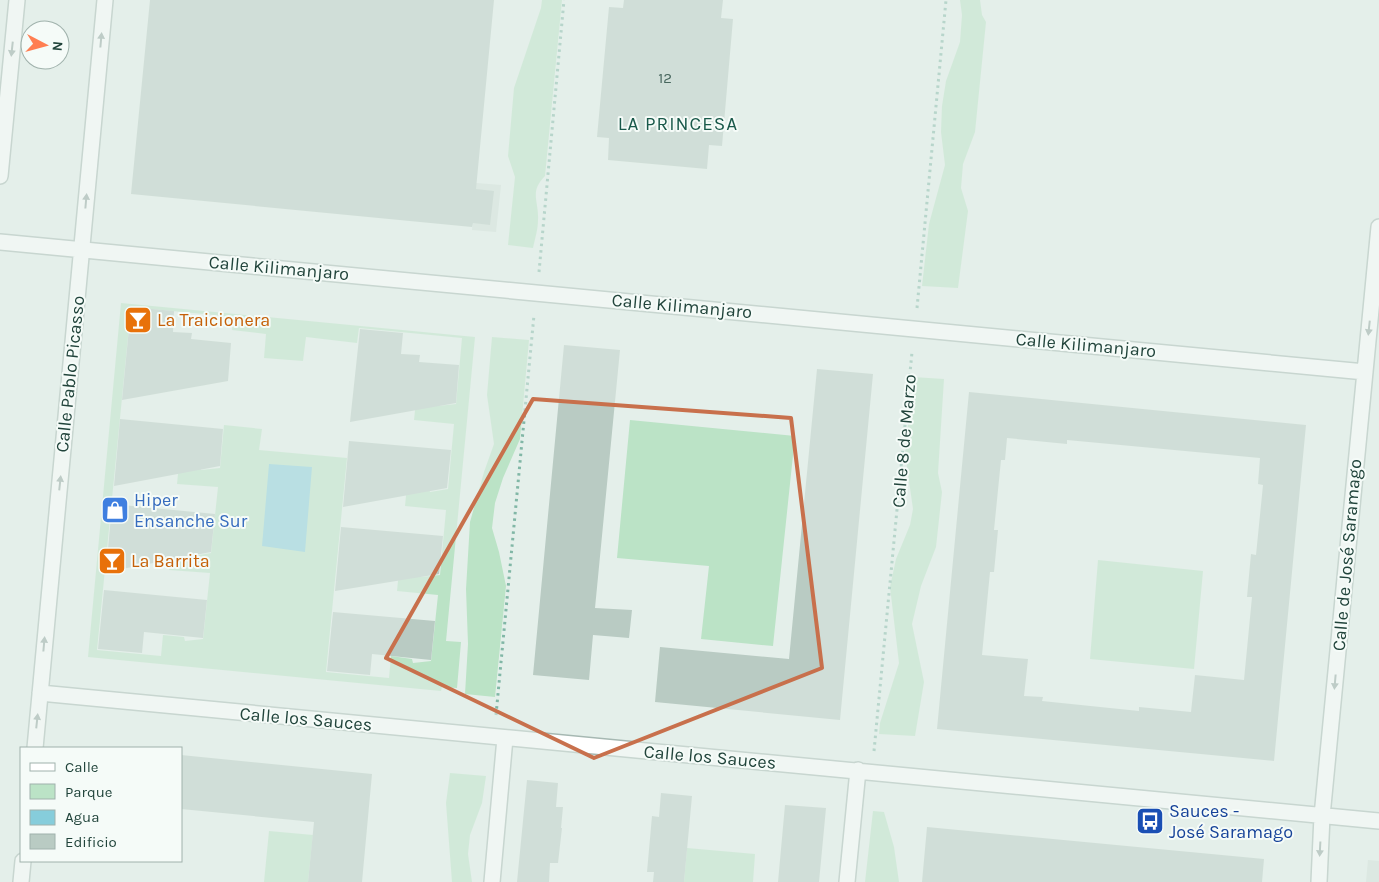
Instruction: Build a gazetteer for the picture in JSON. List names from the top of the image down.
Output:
{
  "streets": {
    "street": [
      "Calle Kilimanjaro",
      "Calle Pablo Picasso",
      "Calle de José Saramago",
      "Calle los Sauces"
    ],
    "path": ["Calle 8 de Marzo"]
  },
  "crossings": [
    ["Calle Kilimanjaro", "Calle Pablo Picasso"],
    ["Calle Kilimanjaro", "Calle 8 de Marzo"],
    ["Calle Kilimanjaro", "Calle de José Saramago"],
    ["Calle Pablo Picasso", "Calle los Sauces"],
    ["Calle 8 de Marzo", "Calle los Sauces"],
    ["Calle de José Saramago", "Calle los Sauces"]
  ],
  "one_way": ["Calle Pablo Picasso", "Calle de José Saramago"],
  "districts": ["LA PRINCESA"],
  "places": {
    "bar": ["La Traicionera", "La Barrita"],
    "shop": ["Hiper Ensanche Sur"],
    "bus stop": ["Sauces - José Saramago"]
  },
  "house_numbers": ["12"],
  "legend": [
    "Calle",
    "Parque",
    "Agua",
    "Edificio"
  ],
  "north": "right"
}
